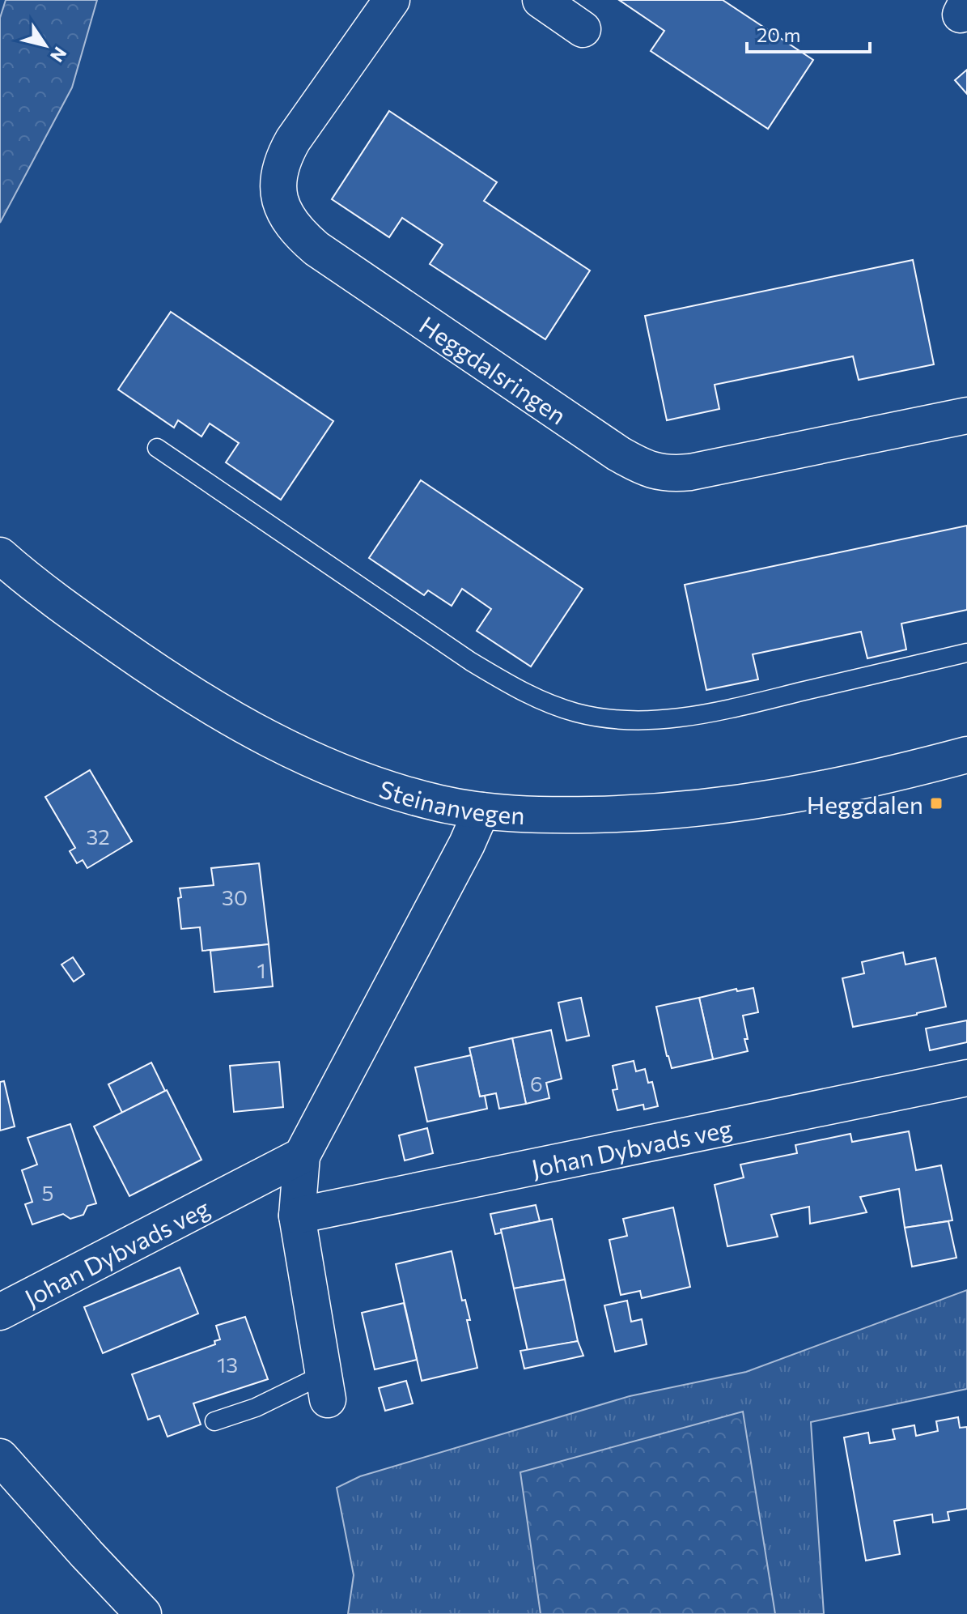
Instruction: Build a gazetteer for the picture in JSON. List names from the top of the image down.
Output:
{
  "streets": {
    "street": ["Heggdalsringen", "Steinanvegen", "Johan Dybvads veg"]
  },
  "places": {
    "transit": ["Heggdalen"]
  },
  "house_numbers": [
    "32",
    "30",
    "1",
    "6",
    "5",
    "13"
  ],
  "scale_bar": "20 m",
  "north": "bottom right"
}
